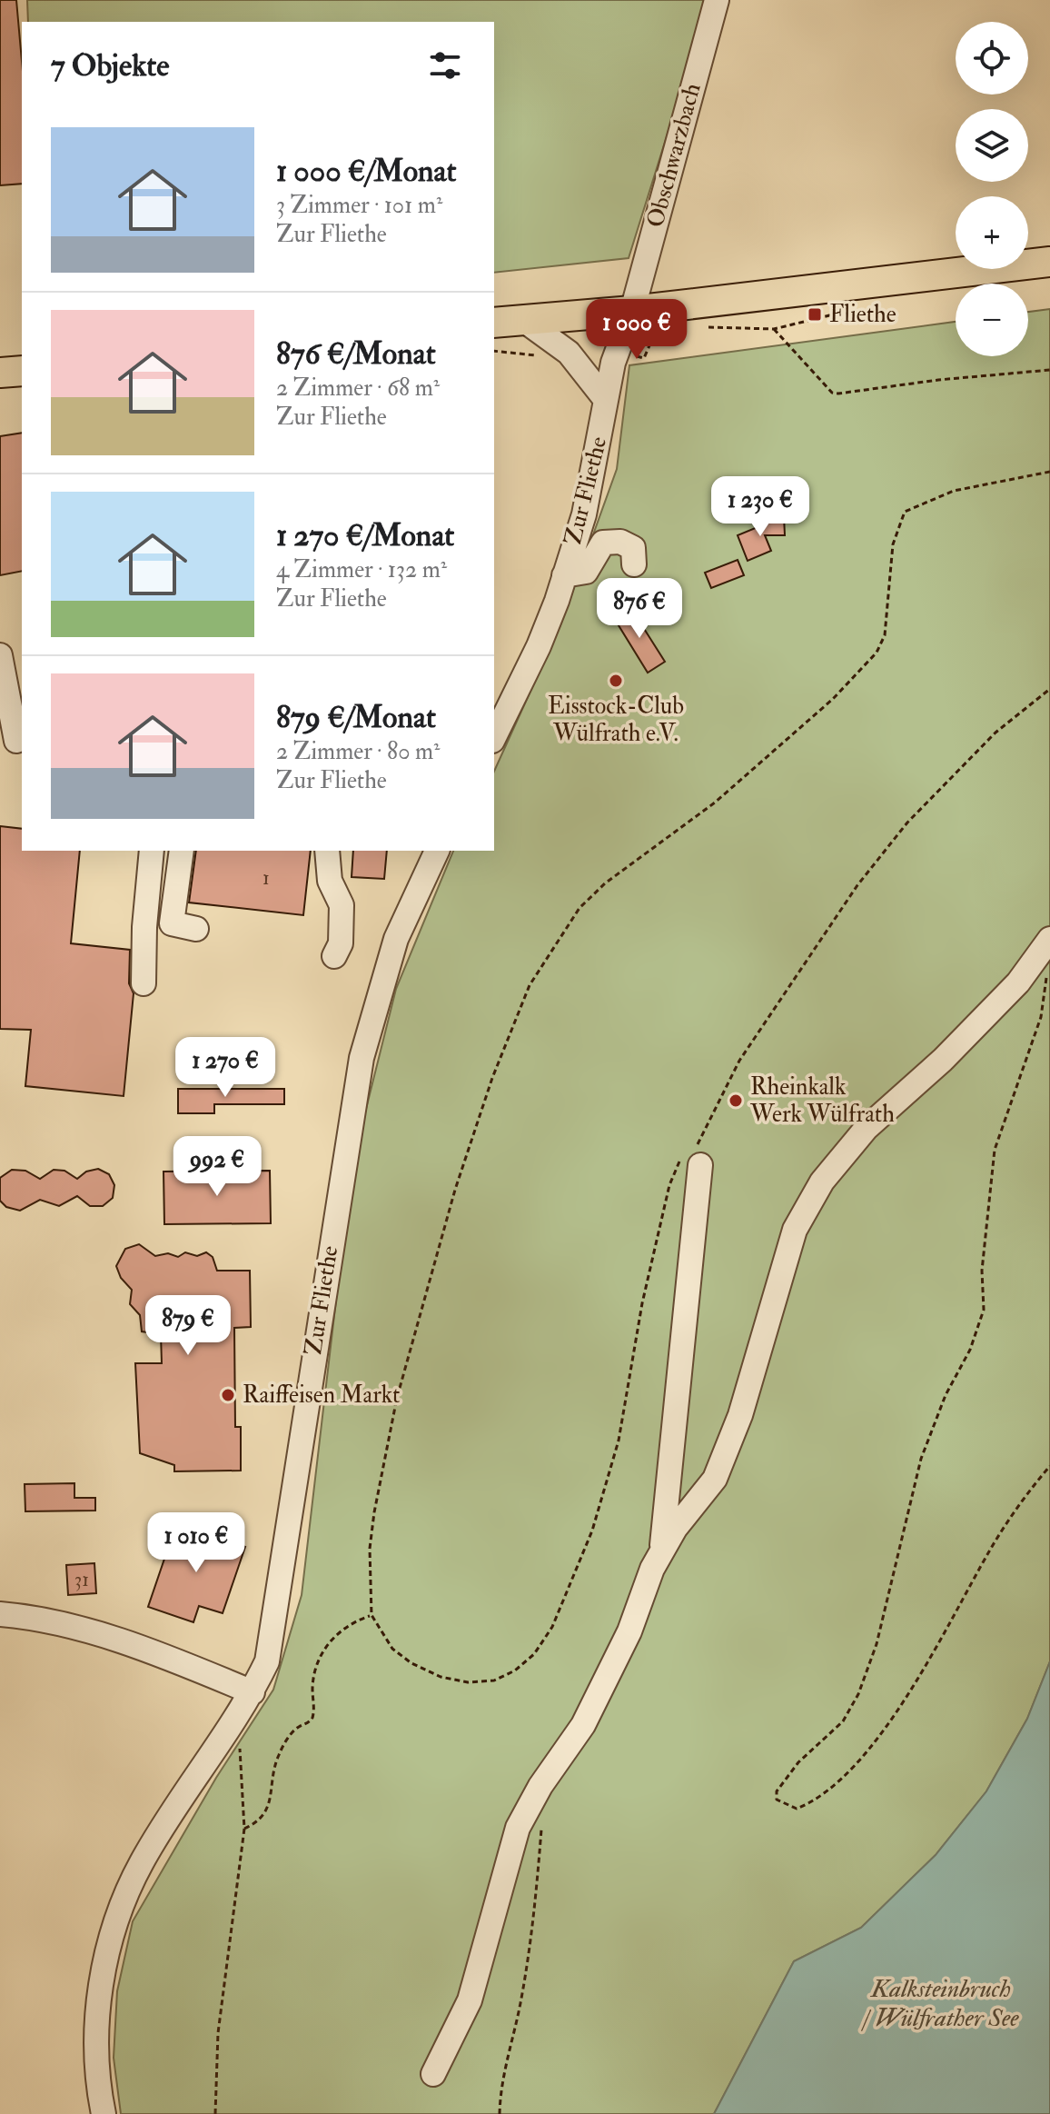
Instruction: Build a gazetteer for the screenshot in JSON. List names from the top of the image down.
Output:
{
  "streets": {
    "street": ["Obschwarzbach", "Zur Fliethe"]
  },
  "crossings": [
    ["Obschwarzbach", "Zur Fliethe"]
  ],
  "water": ["Kalksteinbruch / Wülfrather See"],
  "places": {
    "transit": ["Fliethe"],
    "other": ["Eisstock-Club Wülfrath e.V.", "Rheinkalk Werk Wülfrath", "Raiffeisen Markt"]
  },
  "house_numbers": ["1", "31"],
  "page": {
    "map_buttons": ["+", "−"],
    "heading": "7 Objekte",
    "list": [
      {
        "name": "1 000 €/Monat",
        "note": "3 Zimmer · 101 m² · Zur Fliethe"
      },
      {
        "name": "876 €/Monat",
        "note": "2 Zimmer · 68 m² · Zur Fliethe"
      },
      {
        "name": "1 270 €/Monat",
        "note": "4 Zimmer · 132 m² · Zur Fliethe"
      },
      {
        "name": "879 €/Monat",
        "note": "2 Zimmer · 80 m² · Zur Fliethe"
      }
    ],
    "price": [
      "1 000 €",
      "1 230 €",
      "876 €",
      "1 270 €",
      "992 €",
      "879 €",
      "1 010 €"
    ]
  }
}
